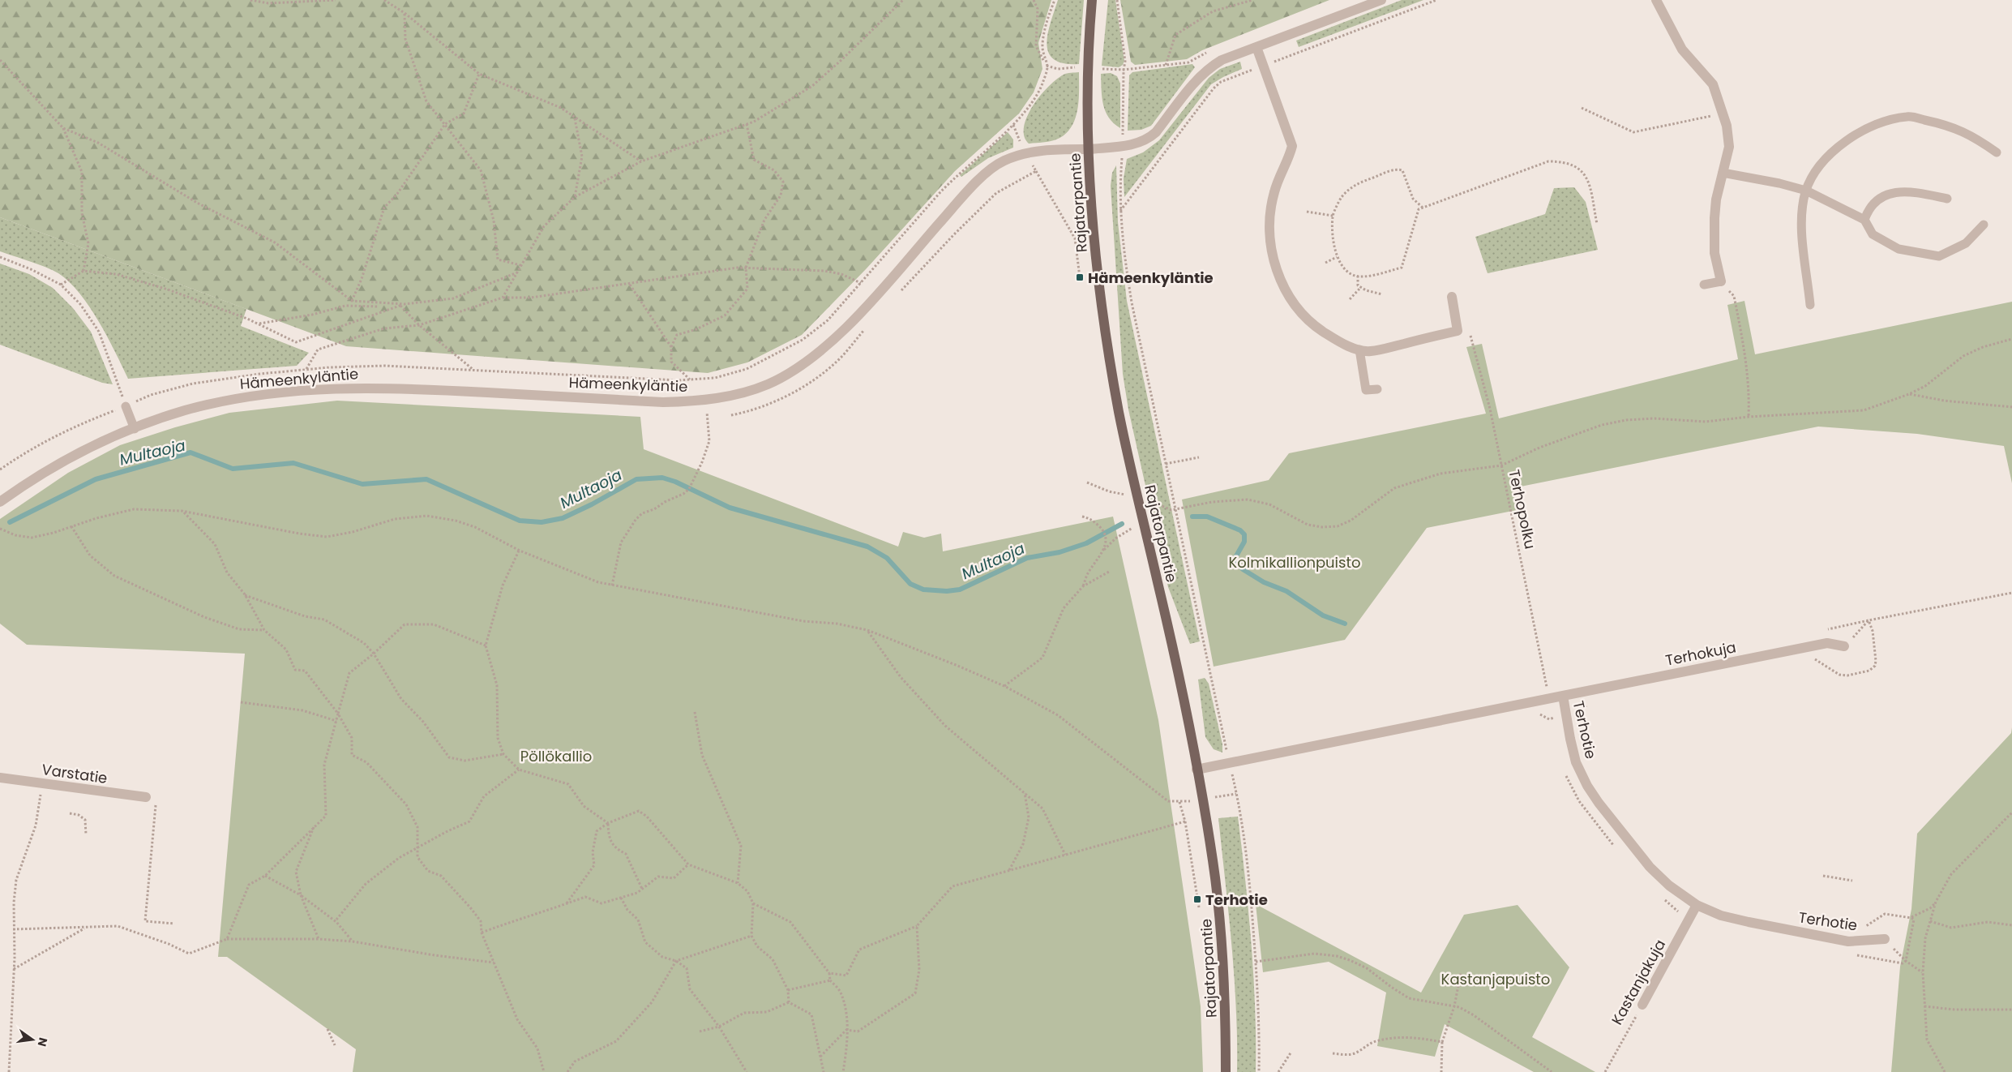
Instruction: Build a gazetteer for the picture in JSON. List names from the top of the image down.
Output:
{
  "streets": {
    "main road": ["Rajatorpantie"],
    "street": [
      "Hämeenkyläntie",
      "Terhokuja",
      "Terhotie",
      "Varstatie",
      "Kastanjakuja"
    ],
    "path": ["Terhopolku"]
  },
  "crossings": [
    ["Rajatorpantie", "Hämeenkyläntie"],
    ["Rajatorpantie", "Terhotie"],
    ["Terhopolku", "Terhotie"],
    ["Terhokuja", "Terhotie"],
    ["Terhotie", "Kastanjakuja"]
  ],
  "water": ["Multaoja"],
  "parks": ["Kolmikallionpuisto", "Pöllökallio", "Kastanjapuisto"],
  "places": {
    "transit": ["Hämeenkyläntie", "Terhotie"]
  },
  "north": "right"
}
